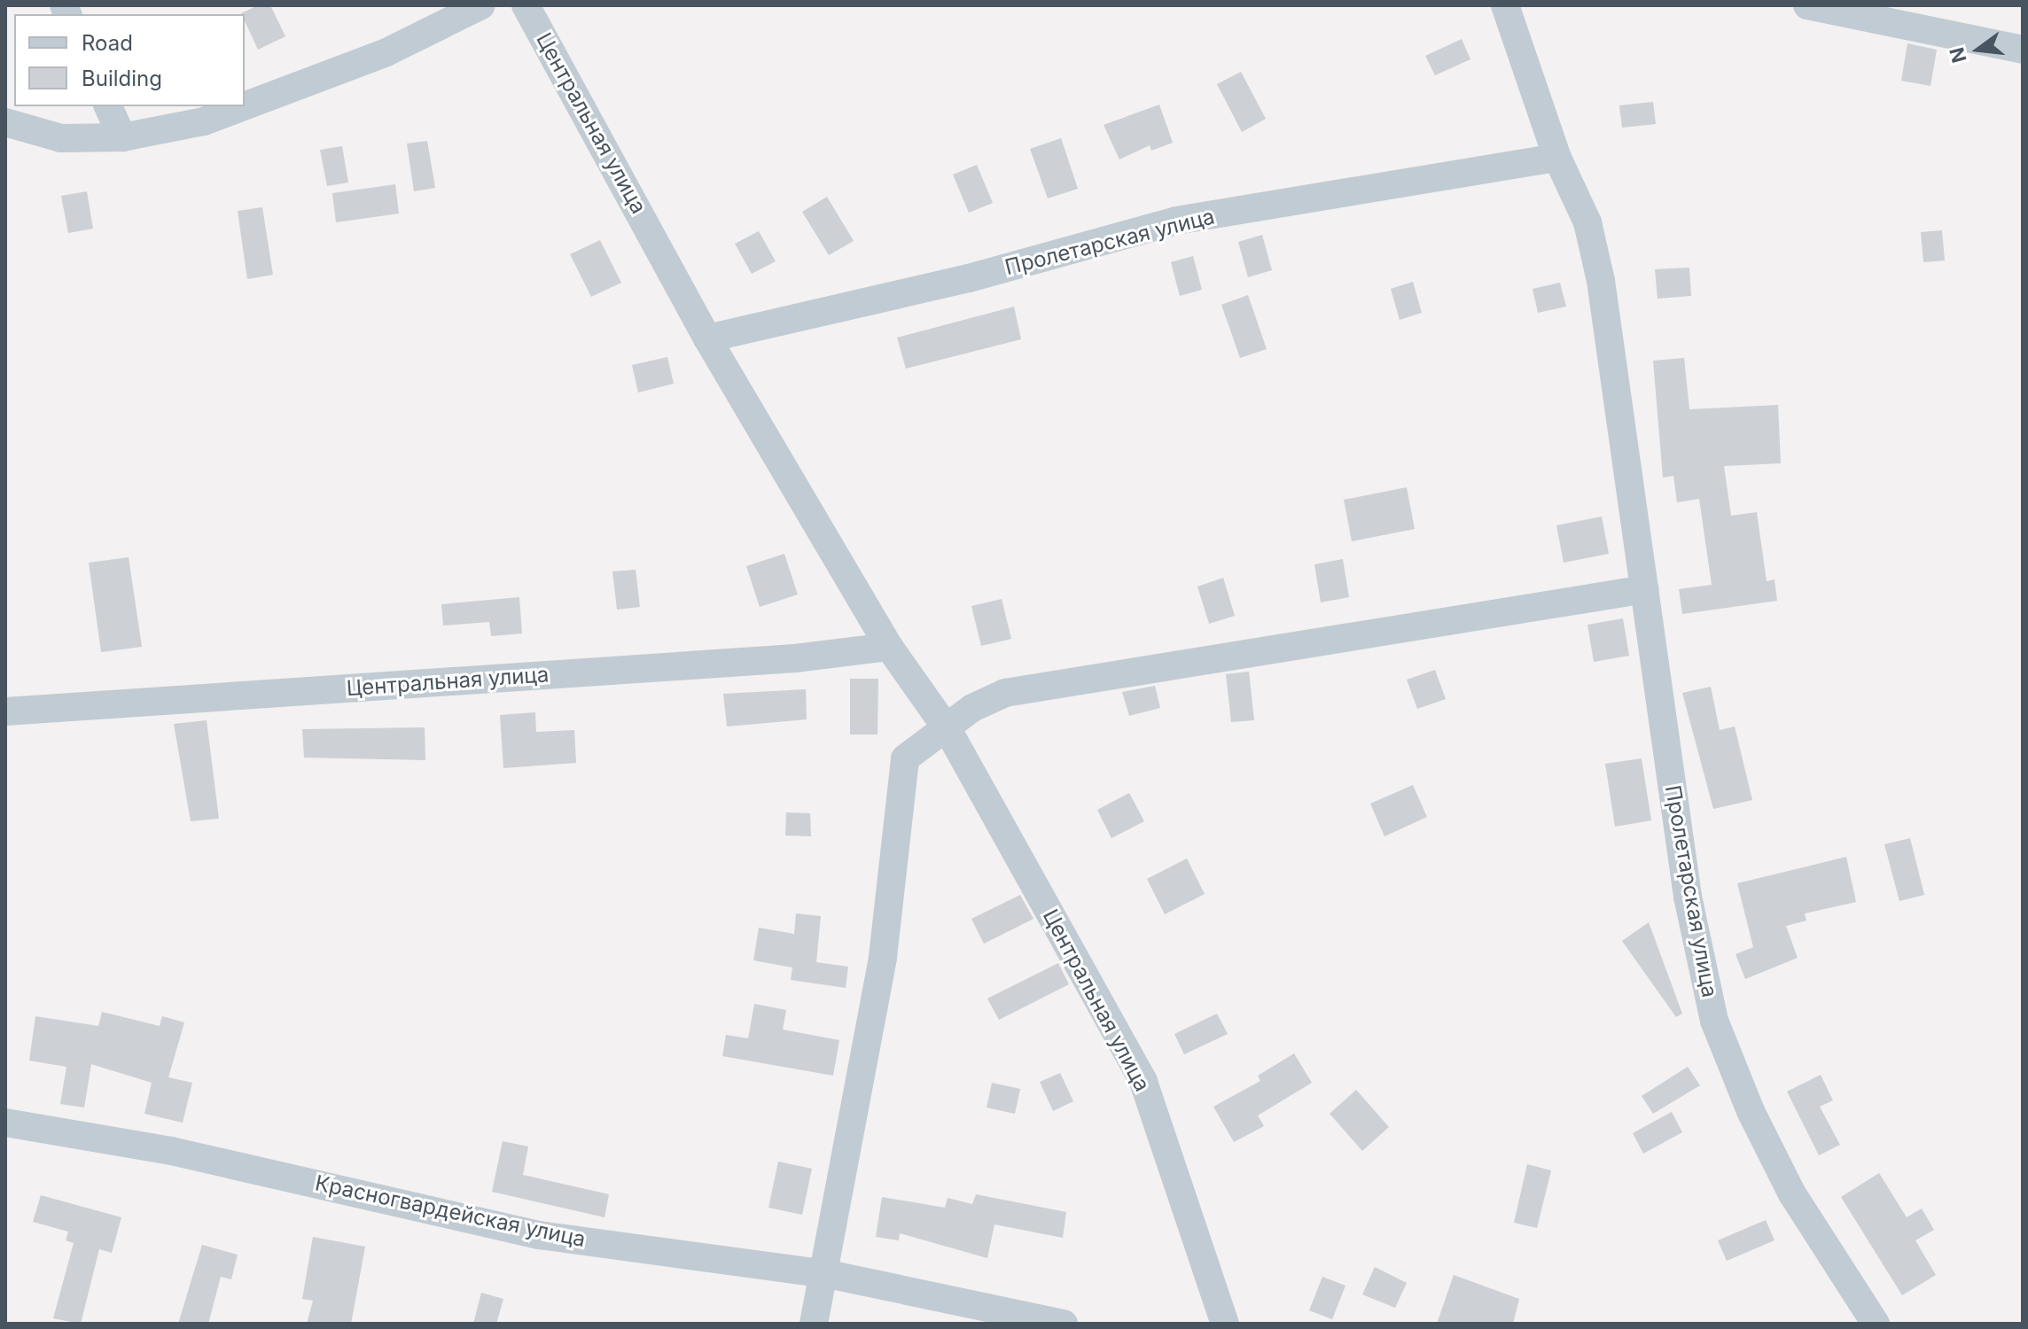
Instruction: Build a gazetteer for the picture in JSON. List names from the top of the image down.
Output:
{
  "streets": {
    "street": ["Центральная улица", "Пролетарская улица", "Красногвардейская улица"]
  },
  "crossings": [
    ["Центральная улица", "Пролетарская улица"]
  ],
  "legend": ["Road", "Building"],
  "north": "left"
}
